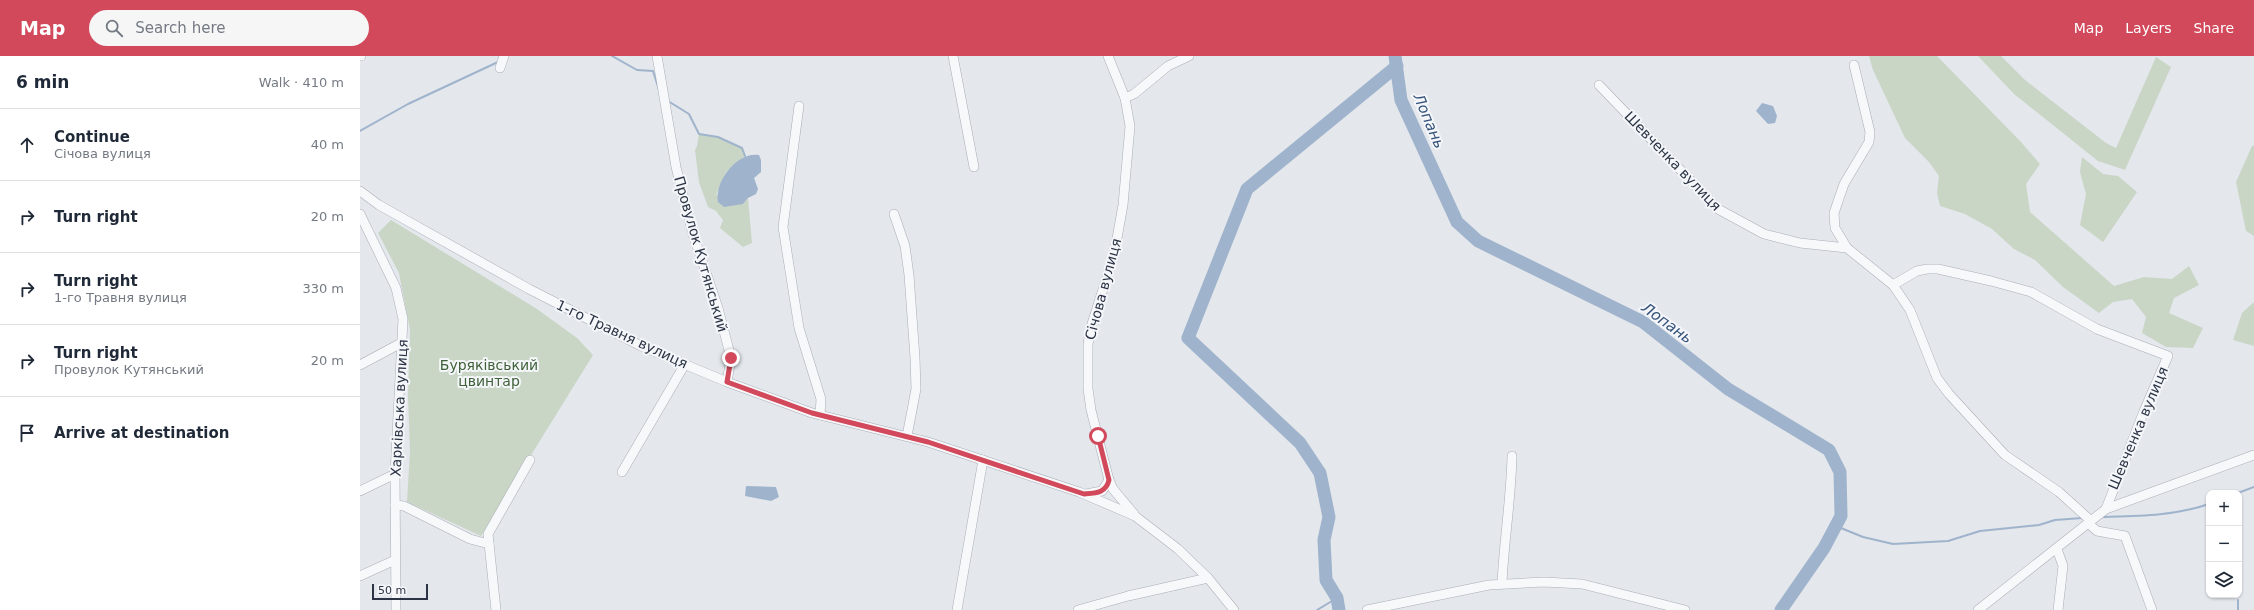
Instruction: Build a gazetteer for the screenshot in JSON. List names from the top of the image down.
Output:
{
  "streets": {
    "street": [
      "Шевченка вулиця",
      "Провулок Кутянський",
      "Січова вулиця",
      "1-го Травня вулиця",
      "Харківська вулиця"
    ]
  },
  "crossings": [
    ["Провулок Кутянський", "1-го Травня вулиця"],
    ["Січова вулиця", "1-го Травня вулиця"]
  ],
  "water": ["Лопань"],
  "parks": ["Буряківський цвинтар"],
  "scale_bar": "50 m",
  "page": {
    "header": "Map",
    "search": "Search here",
    "nav": ["Map", "Layers", "Share"],
    "heading": ["6 min", "Walk · 410 m"],
    "list": [
      ["Continue", "Січова вулиця", "40 m"],
      ["Turn right", "20 m"],
      ["Turn right", "1-го Травня вулиця", "330 m"],
      ["Turn right", "Провулок Кутянський", "20 m"],
      "Arrive at destination"
    ],
    "map_buttons": ["+", "−"],
    "scale": "50 m"
  }
}
